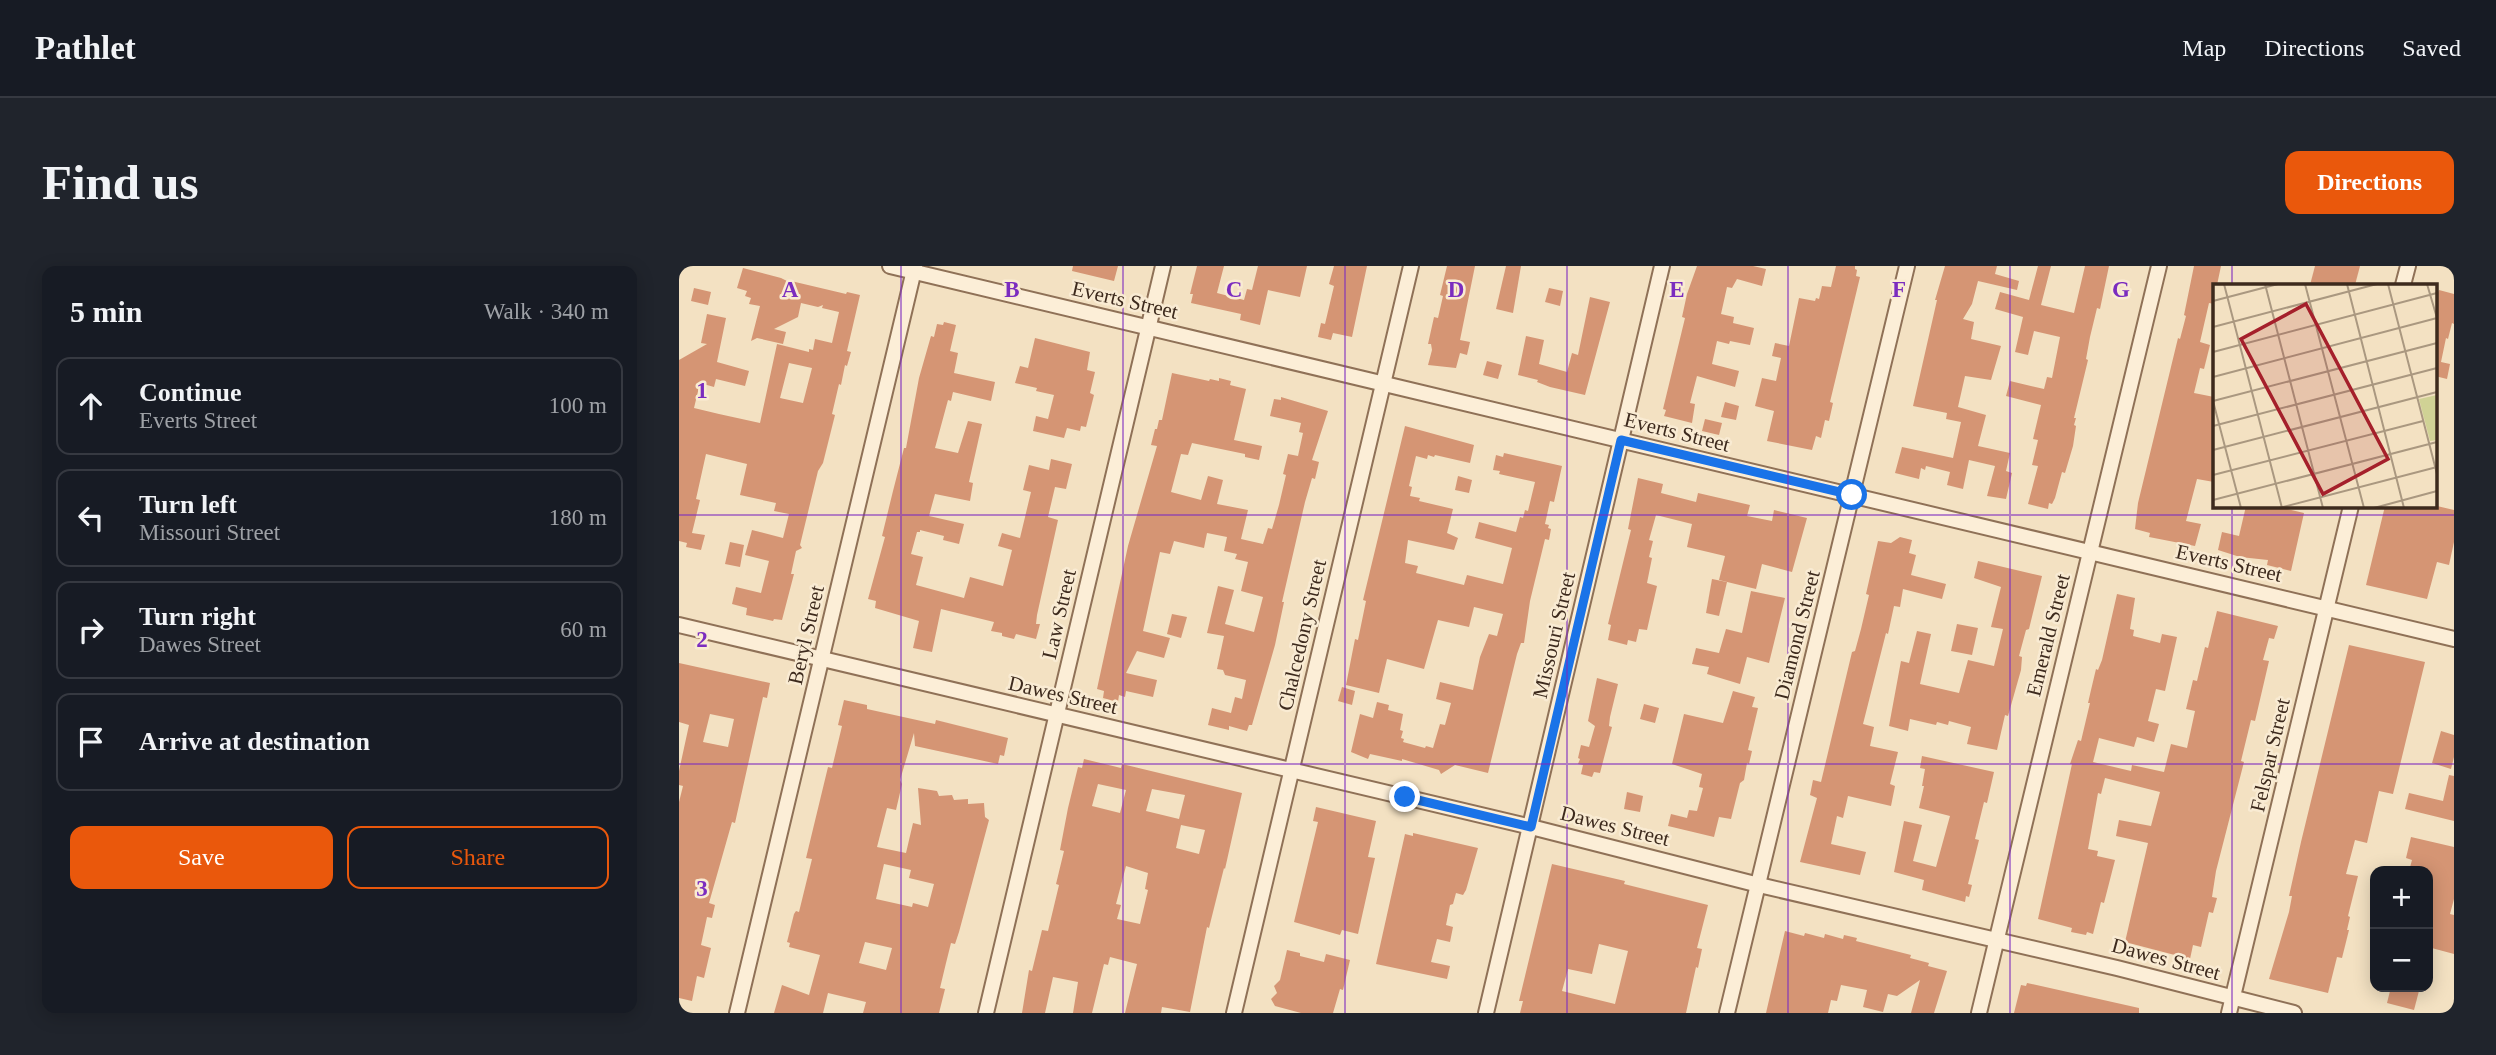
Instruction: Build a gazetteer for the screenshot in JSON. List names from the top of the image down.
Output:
{
  "streets": {
    "street": [
      "Everts Street",
      "Law Street",
      "Beryl Street",
      "Chalcedony Street",
      "Missouri Street",
      "Diamond Street",
      "Emerald Street",
      "Dawes Street",
      "Felspar Street"
    ]
  },
  "crossings": [
    ["Everts Street", "Law Street"],
    ["Everts Street", "Beryl Street"],
    ["Everts Street", "Chalcedony Street"],
    ["Everts Street", "Missouri Street"],
    ["Everts Street", "Diamond Street"],
    ["Everts Street", "Emerald Street"],
    ["Everts Street", "Felspar Street"],
    ["Law Street", "Dawes Street"],
    ["Beryl Street", "Dawes Street"],
    ["Chalcedony Street", "Dawes Street"],
    ["Missouri Street", "Dawes Street"],
    ["Diamond Street", "Dawes Street"],
    ["Emerald Street", "Dawes Street"],
    ["Dawes Street", "Felspar Street"]
  ],
  "page": {
    "header": "Pathlet",
    "nav": ["Map", "Directions", "Saved"],
    "buttons": [
      "Directions",
      ["Save", "Share"]
    ],
    "title": "Find us",
    "heading": ["5 min", "Walk · 340 m"],
    "list": [
      ["Continue", "Everts Street", "100 m"],
      ["Turn left", "Missouri Street", "180 m"],
      ["Turn right", "Dawes Street", "60 m"],
      "Arrive at destination"
    ],
    "map_buttons": ["+", "−"]
  },
  "grid": {
    "columns": [
      "A",
      "B",
      "C",
      "D",
      "E",
      "F",
      "G"
    ],
    "rows": ["1", "2", "3"]
  }
}
